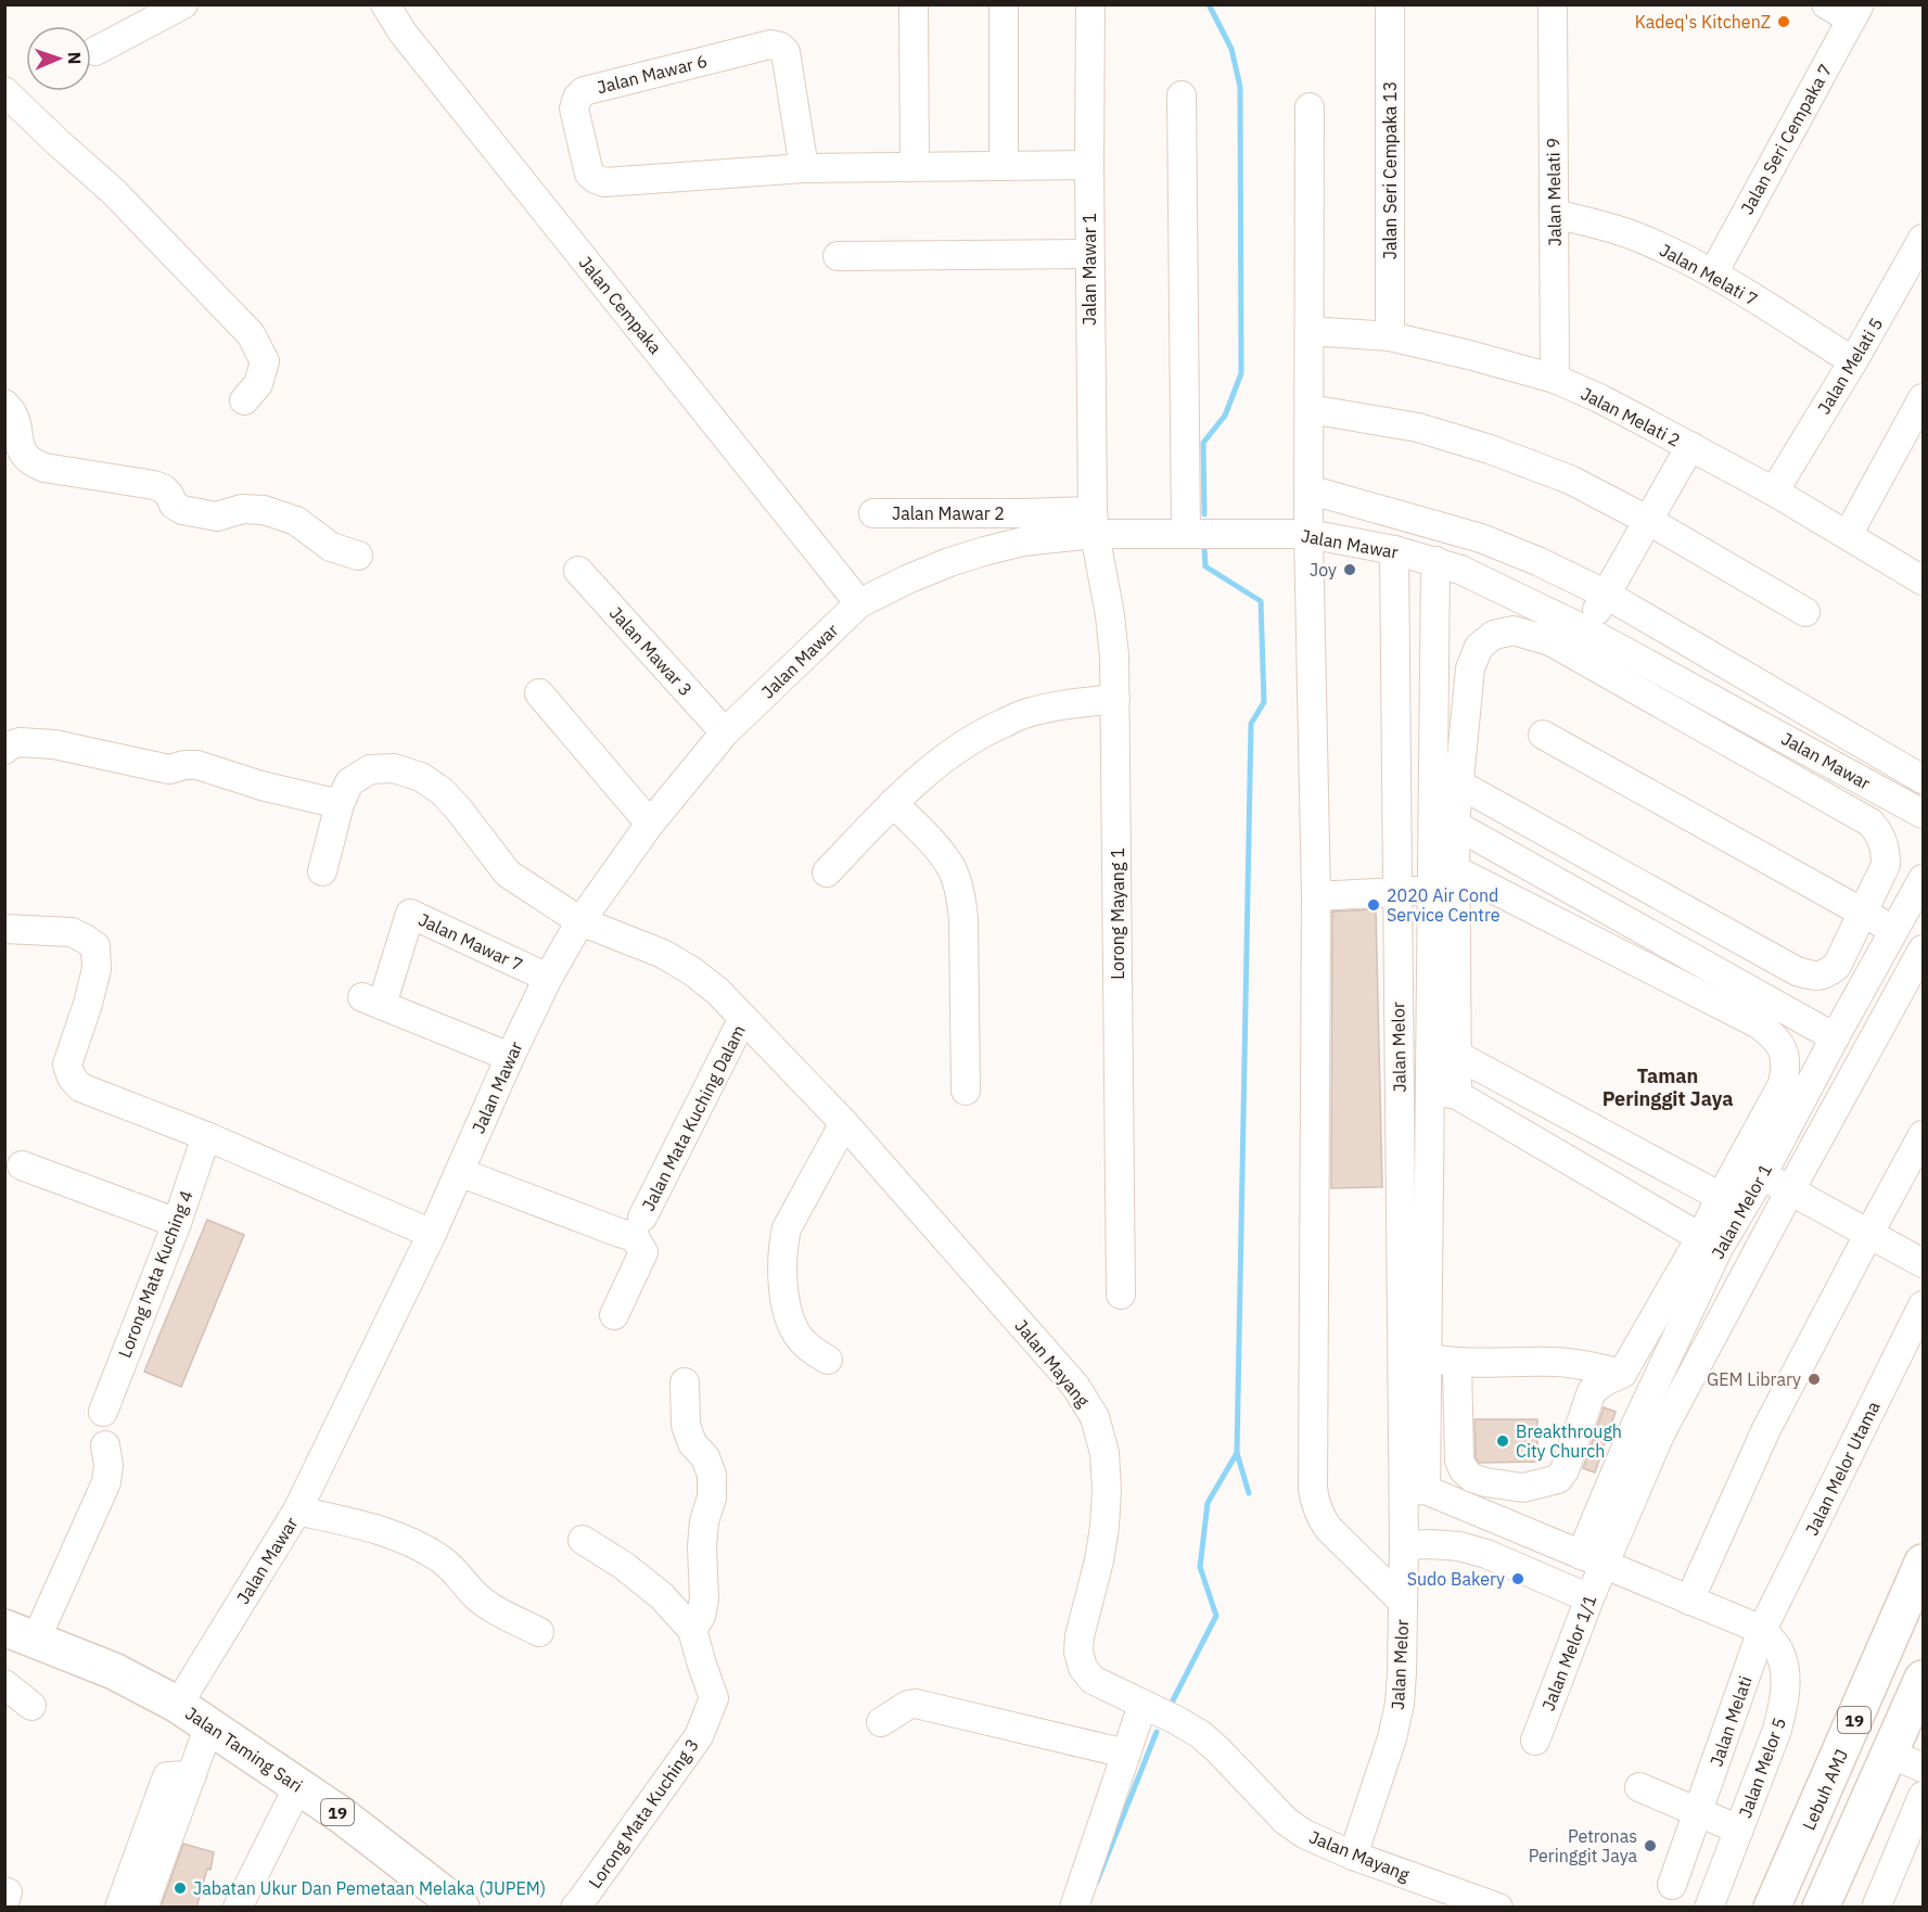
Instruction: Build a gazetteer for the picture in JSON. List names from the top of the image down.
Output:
{
  "streets": {
    "main road": ["19", "Jalan Taming Sari", "Lebuh AMJ"],
    "street": [
      "Jalan Mawar 6",
      "Jalan Seri Cempaka 7",
      "Jalan Seri Cempaka 13",
      "Jalan Melati 9",
      "Jalan Mawar 1",
      "Jalan Melati 7",
      "Jalan Cempaka",
      "Jalan Melati 5",
      "Jalan Melati 2",
      "Jalan Mawar 2",
      "Jalan Mawar",
      "Jalan Mawar 3",
      "Lorong Mayang 1",
      "Jalan Mawar 7",
      "Jalan Melor",
      "Jalan Mata Kuching Dalam",
      "Jalan Melor 1",
      "Lorong Mata Kuching 4",
      "Jalan Mayang",
      "Jalan Melor Utama",
      "Jalan Melor 1/1",
      "Jalan Melati",
      "Jalan Melor 5",
      "Lorong Mata Kuching 3"
    ]
  },
  "crossings": [
    ["Jalan Mawar 6", "Jalan Mawar 1"],
    ["Jalan Seri Cempaka 7", "Jalan Melati 7"],
    ["Jalan Seri Cempaka 13", "Jalan Melati 2"],
    ["Jalan Melati 9", "Jalan Melati 7"],
    ["Jalan Melati 9", "Jalan Melati 2"],
    ["Jalan Mawar 1", "Jalan Mawar 2"],
    ["Jalan Mawar 1", "Jalan Mawar"],
    ["Jalan Mawar 1", "Lorong Mayang 1"],
    ["Jalan Melati 7", "Jalan Melati 5"],
    ["Jalan Cempaka", "Jalan Mawar"],
    ["Jalan Melati 5", "Jalan Melati 2"],
    ["Jalan Mawar 2", "Jalan Mawar"],
    ["Jalan Mawar 2", "Lorong Mayang 1"],
    ["Jalan Mawar", "Jalan Mawar 3"],
    ["Jalan Mawar", "Lorong Mayang 1"],
    ["Jalan Mawar", "Jalan Mawar 7"],
    ["Jalan Mawar", "Jalan Melor"],
    ["Jalan Mawar", "Jalan Mayang"],
    ["Jalan Mawar", "Jalan Taming Sari"],
    ["Jalan Melor", "Jalan Mayang"],
    ["Jalan Mata Kuching Dalam", "Jalan Mayang"],
    ["Jalan Melor 1", "Jalan Melor 1/1"],
    ["Jalan Melor Utama", "Jalan Melati"],
    ["Jalan Melor Utama", "Jalan Melor 5"],
    ["Jalan Melati", "Jalan Melor 5"]
  ],
  "districts": ["Taman Peringgit Jaya"],
  "places": [
    "Kadeq's KitchenZ",
    "Joy",
    "2020 Air Cond Service Centre",
    "GEM Library",
    "Breakthrough City Church",
    "Sudo Bakery",
    "Petronas Peringgit Jaya",
    "Jabatan Ukur Dan Pemetaan Melaka (JUPEM)"
  ],
  "north": "right"
}
